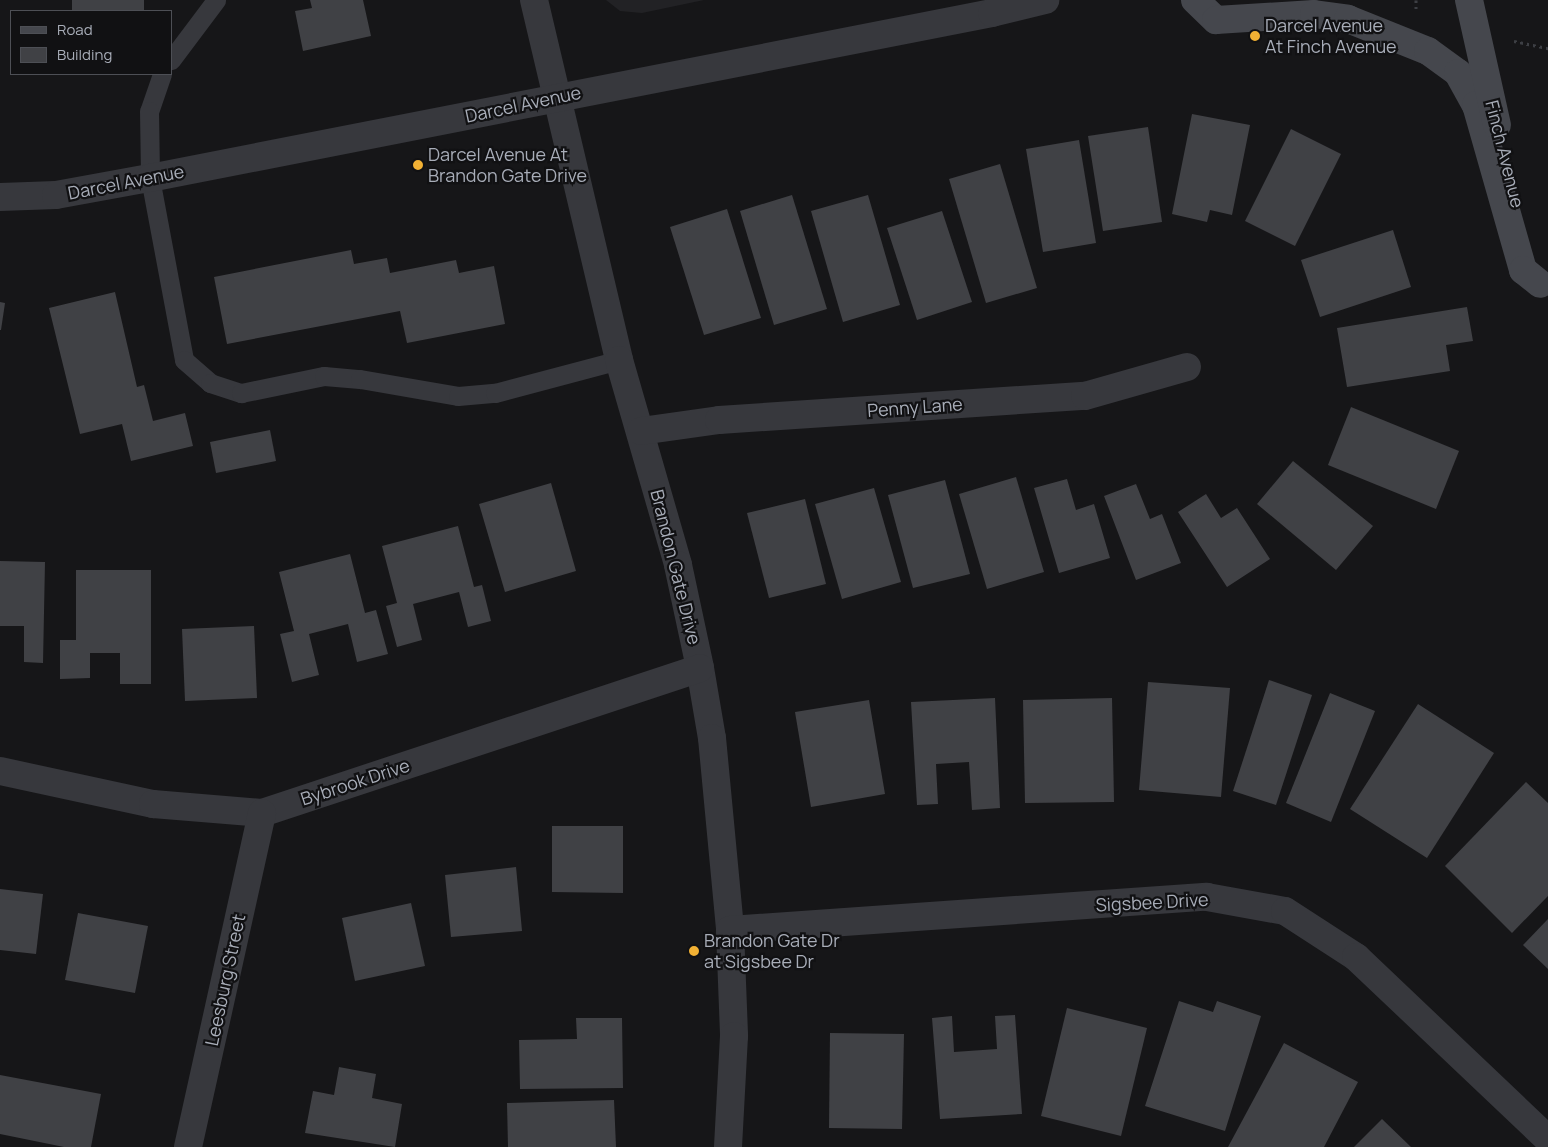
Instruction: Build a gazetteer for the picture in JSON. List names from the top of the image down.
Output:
{
  "streets": {
    "main road": ["Finch Avenue"],
    "street": [
      "Darcel Avenue",
      "Penny Lane",
      "Brandon Gate Drive",
      "Bybrook Drive",
      "Sigsbee Drive",
      "Leesburg Street"
    ]
  },
  "crossings": [
    ["Darcel Avenue", "Brandon Gate Drive"],
    ["Penny Lane", "Brandon Gate Drive"],
    ["Brandon Gate Drive", "Bybrook Drive"],
    ["Brandon Gate Drive", "Sigsbee Drive"],
    ["Bybrook Drive", "Leesburg Street"]
  ],
  "places": ["Darcel Avenue At Finch Avenue", "Darcel Avenue At Brandon Gate Drive", "Brandon Gate Dr at Sigsbee Dr"],
  "legend": ["Road", "Building"]
}
